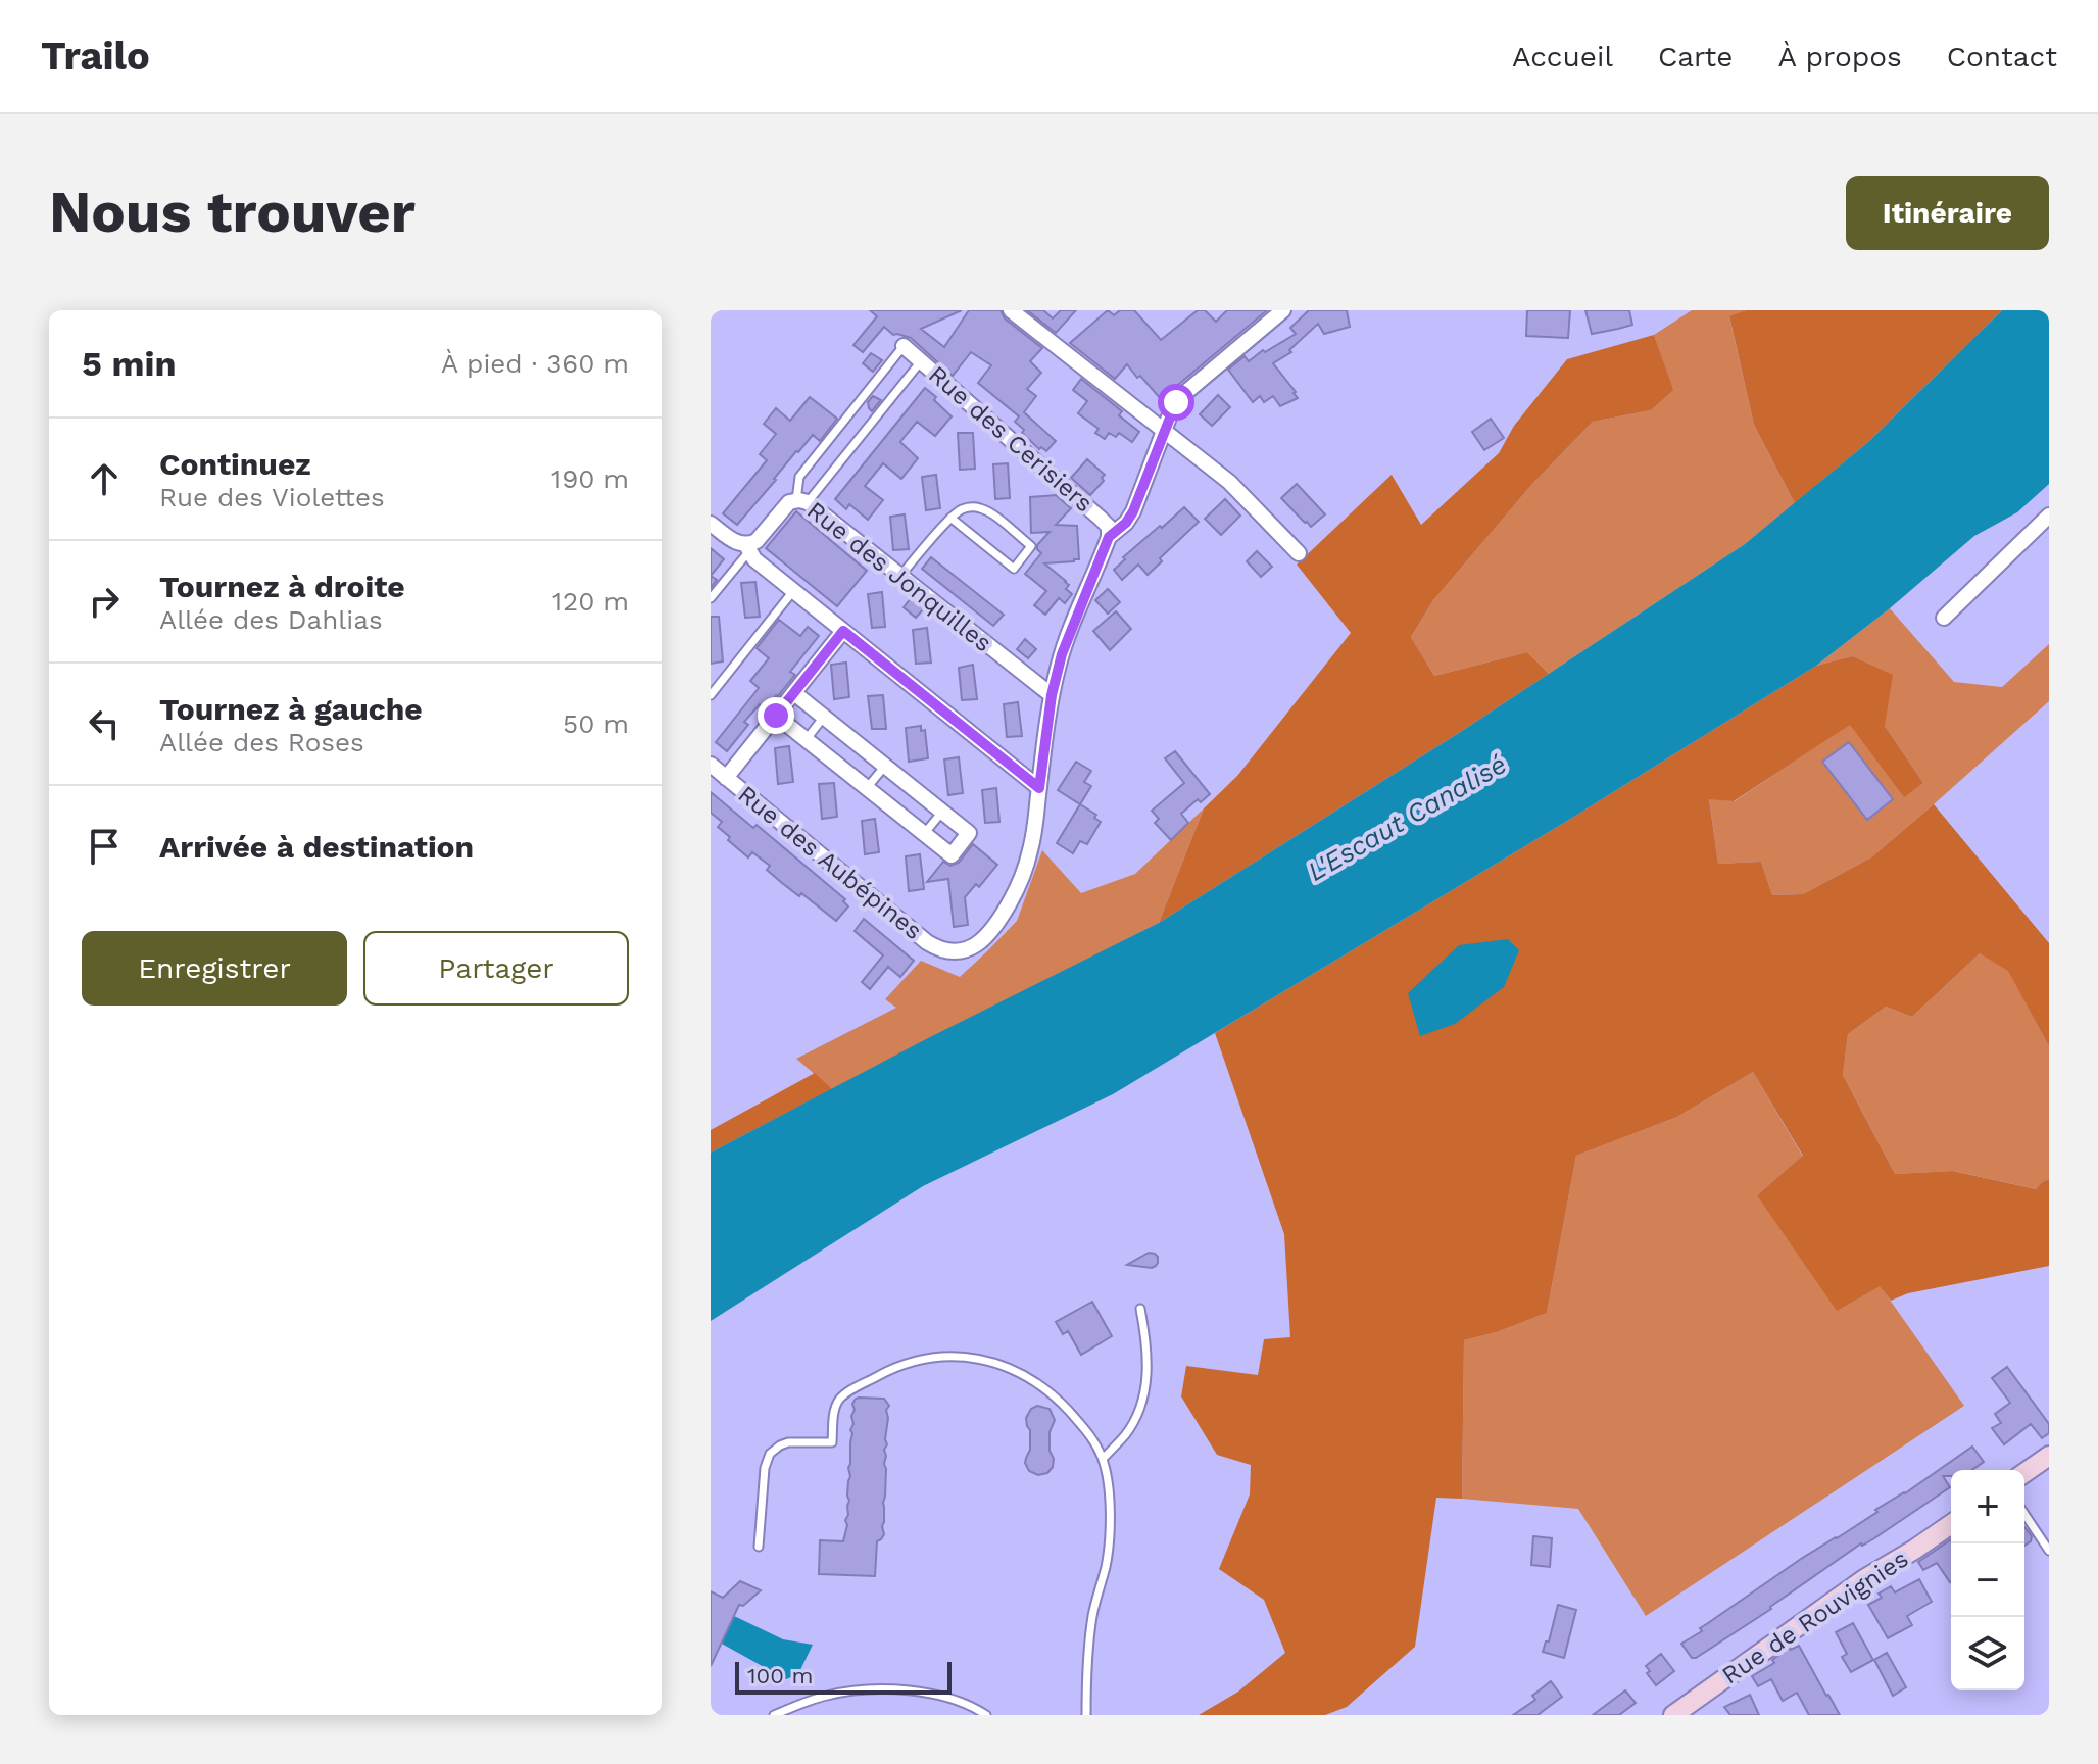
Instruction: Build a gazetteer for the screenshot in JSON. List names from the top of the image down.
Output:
{
  "streets": {
    "street": [
      "Rue des Cerisiers",
      "Rue des Jonquilles",
      "Rue des Aubépines",
      "Rue de Rouvignies"
    ]
  },
  "water": ["L'Escaut Canalisé"],
  "scale_bar": "100 m",
  "page": {
    "header": "Trailo",
    "nav": [
      "Accueil",
      "Carte",
      "À propos",
      "Contact"
    ],
    "buttons": [
      "Itinéraire",
      ["Enregistrer", "Partager"]
    ],
    "title": "Nous trouver",
    "heading": ["5 min", "À pied · 360 m"],
    "list": [
      ["Continuez", "Rue des Violettes", "190 m"],
      ["Tournez à droite", "Allée des Dahlias", "120 m"],
      ["Tournez à gauche", "Allée des Roses", "50 m"],
      "Arrivée à destination"
    ],
    "map_buttons": ["+", "−"],
    "scale": "100 m"
  }
}
